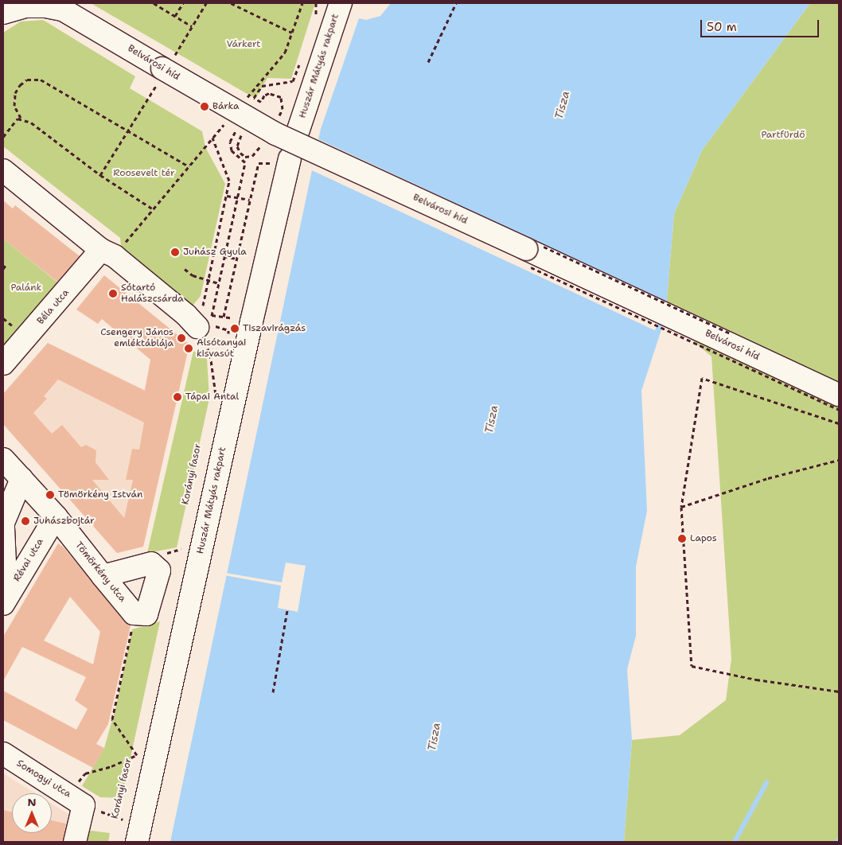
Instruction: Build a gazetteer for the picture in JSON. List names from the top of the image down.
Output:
{
  "streets": {
    "street": [
      "Belvárosi híd",
      "Huszár Mátyás rakpart",
      "Béla utca",
      "Révai utca",
      "Tömörkény utca",
      "Somogyi utca"
    ],
    "path": ["Korányi fasor"]
  },
  "crossings": [
    ["Révai utca", "Tömörkény utca"]
  ],
  "water": ["Tisza"],
  "parks": [
    "Várkert",
    "Partfürdő",
    "Roosevelt tér",
    "Palánk"
  ],
  "places": [
    "Bárka",
    "Juhász Gyula",
    "Sótartó Halászcsárda",
    "Tiszavirágzás",
    "Csengery János emléktáblája",
    "Alsótanyai kisvasút",
    "Tápai Antal",
    "Tömörkény István",
    "Juhászbojtár",
    "Lapos"
  ],
  "scale_bar": "50 m",
  "north": "top"
}
